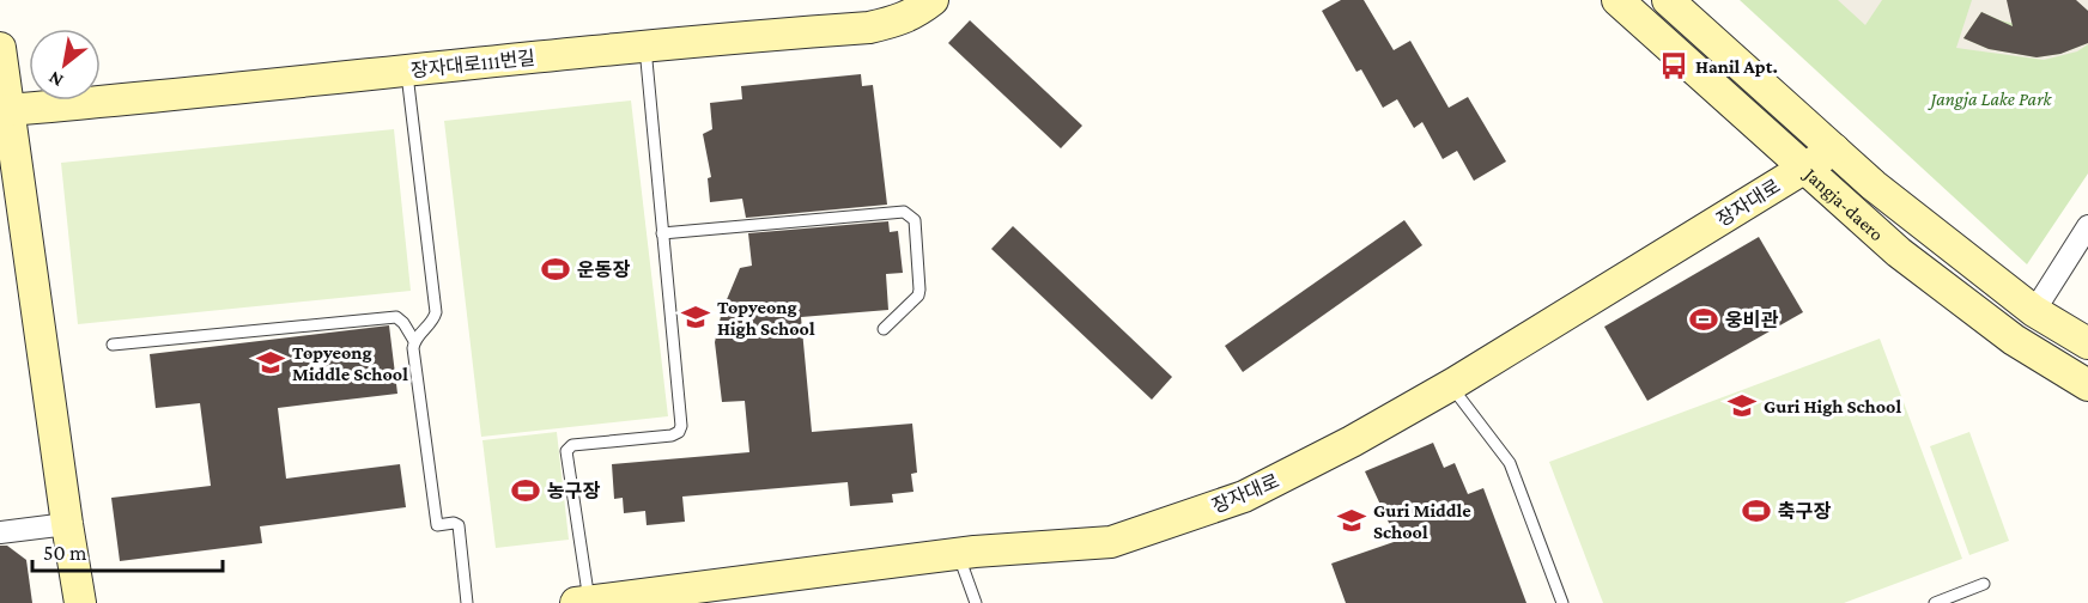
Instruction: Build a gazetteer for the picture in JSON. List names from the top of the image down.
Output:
{
  "streets": {
    "street": ["장자대로111번길", "장자대로", "Jangja-daero"]
  },
  "crossings": [
    ["장자대로", "Jangja-daero"]
  ],
  "parks": ["Jangja Lake Park"],
  "places": {
    "bus stop": ["Hanil Apt."],
    "sports": [
      "운동장",
      "웅비관",
      "농구장",
      "축구장"
    ],
    "school or university": [
      "Topyeong High School",
      "Topyeong Middle School",
      "Guri High School",
      "Guri Middle School"
    ]
  },
  "scale_bar": "50 m",
  "north": "bottom left"
}
